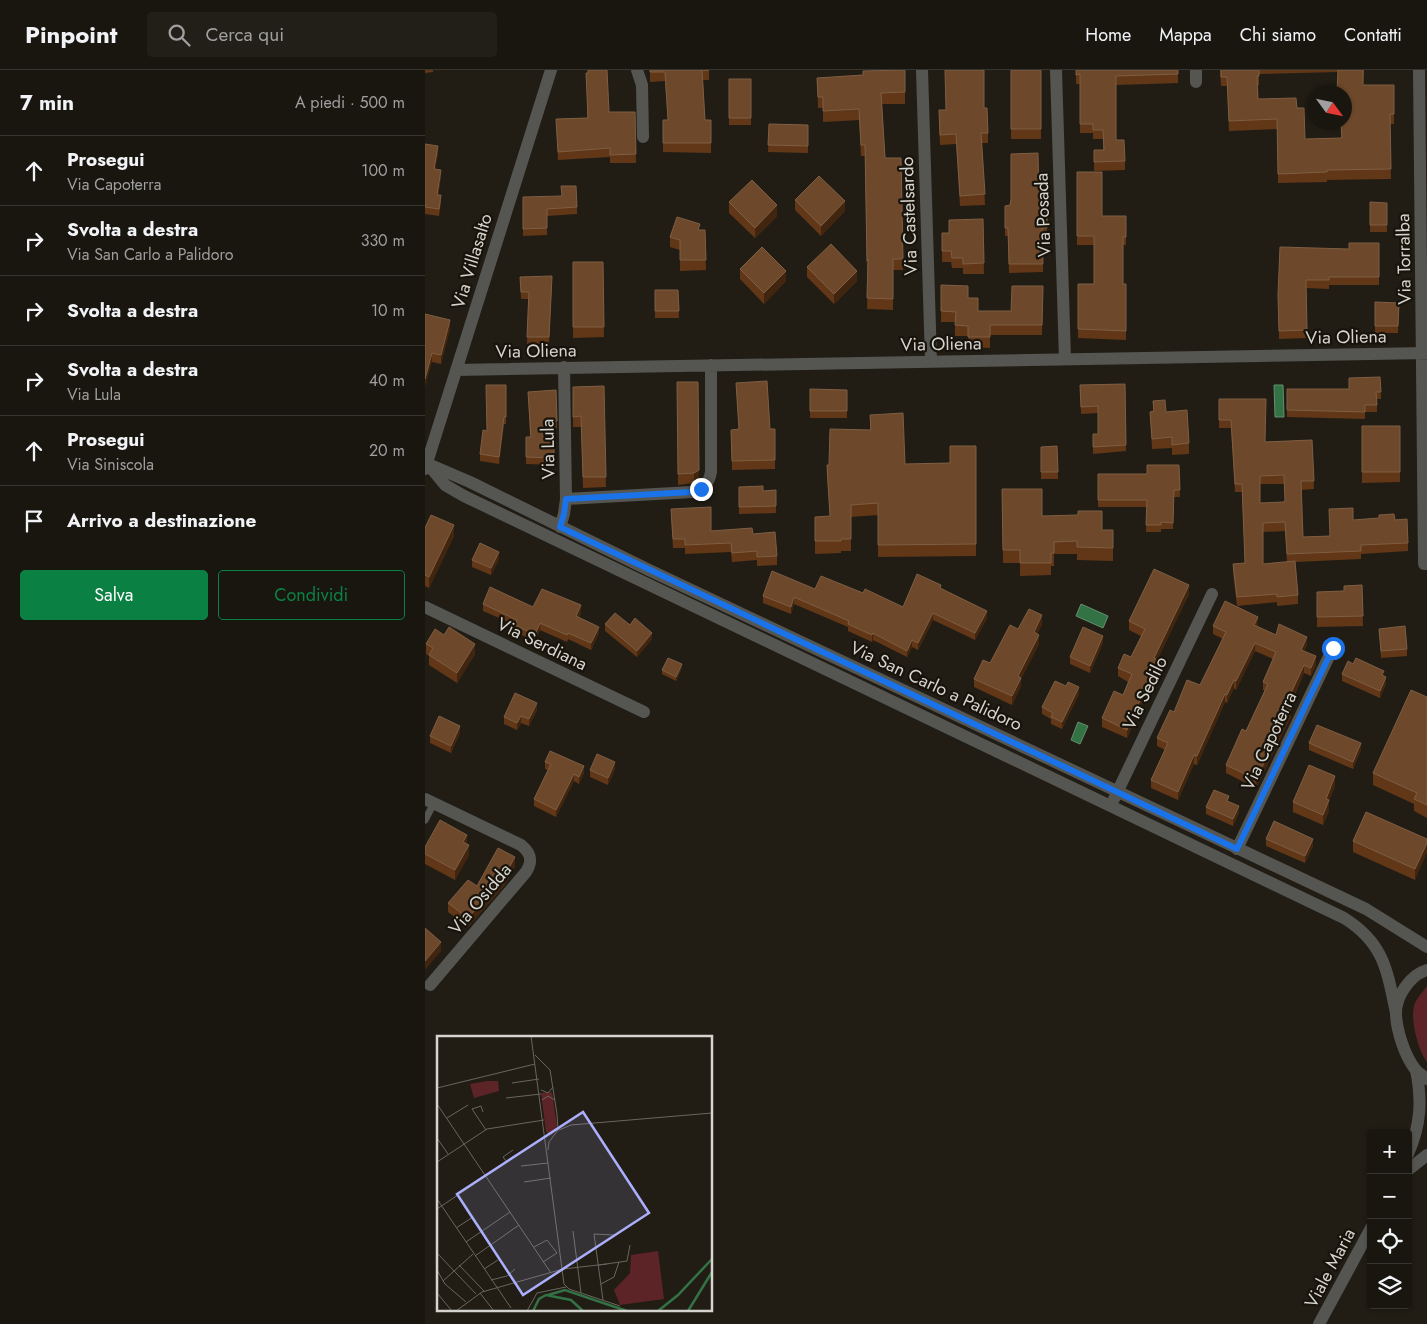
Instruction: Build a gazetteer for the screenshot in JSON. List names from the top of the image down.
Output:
{
  "streets": {
    "street": [
      "Via Posada",
      "Via Castelsardo",
      "Via Torralba",
      "Via Villasalto",
      "Via Oliena",
      "Via Lula",
      "Via Serdiana",
      "Via San Carlo a Palidoro",
      "Via Sedilo",
      "Via Capoterra",
      "Via Osidda",
      "Viale Maria"
    ]
  },
  "crossings": [
    ["Via Posada", "Via Oliena"],
    ["Via Castelsardo", "Via Oliena"],
    ["Via Torralba", "Via Oliena"],
    ["Via Villasalto", "Via Oliena"],
    ["Via Villasalto", "Via San Carlo a Palidoro"],
    ["Via Oliena", "Via Lula"],
    ["Via San Carlo a Palidoro", "Via Sedilo"],
    ["Via San Carlo a Palidoro", "Via Capoterra"]
  ],
  "north": "bottom right",
  "page": {
    "header": "Pinpoint",
    "search": "Cerca qui",
    "nav": [
      "Home",
      "Mappa",
      "Chi siamo",
      "Contatti"
    ],
    "heading": ["7 min", "A piedi · 500 m"],
    "list": [
      ["Prosegui", "Via Capoterra", "100 m"],
      ["Svolta a destra", "Via San Carlo a Palidoro", "330 m"],
      ["Svolta a destra", "10 m"],
      ["Svolta a destra", "Via Lula", "40 m"],
      ["Prosegui", "Via Siniscola", "20 m"],
      "Arrivo a destinazione"
    ],
    "buttons": ["Salva", "Condividi"],
    "map_buttons": ["+", "−"]
  }
}
